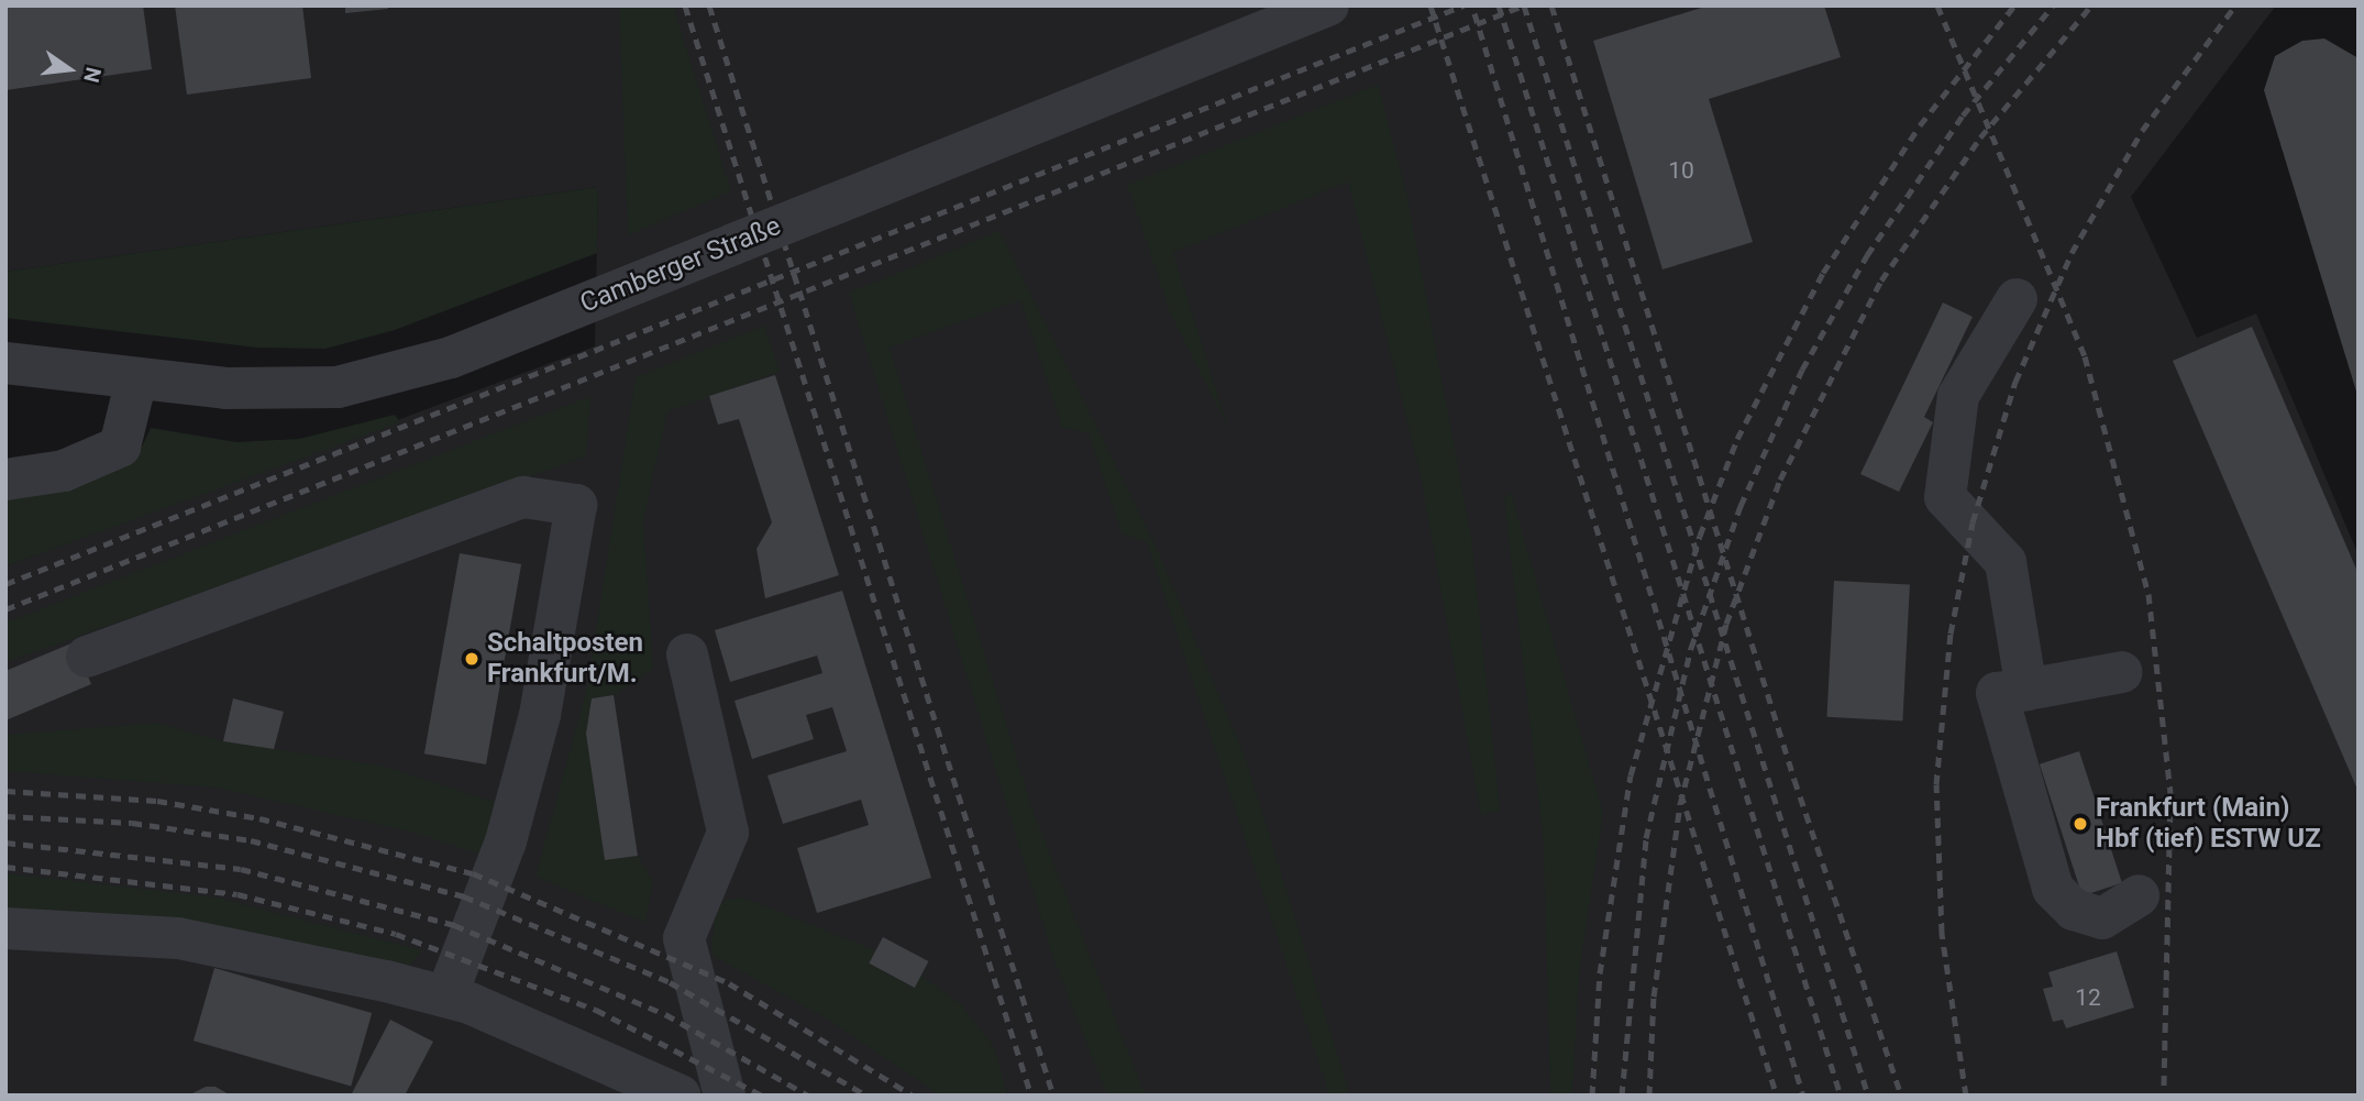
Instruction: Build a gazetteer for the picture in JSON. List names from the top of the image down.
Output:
{
  "streets": {
    "street": ["Camberger Straße"]
  },
  "places": ["Schaltposten Frankfurt/M.", "Frankfurt (Main) Hbf (tief) ESTW UZ"],
  "house_numbers": ["10", "12"],
  "north": "right"
}
